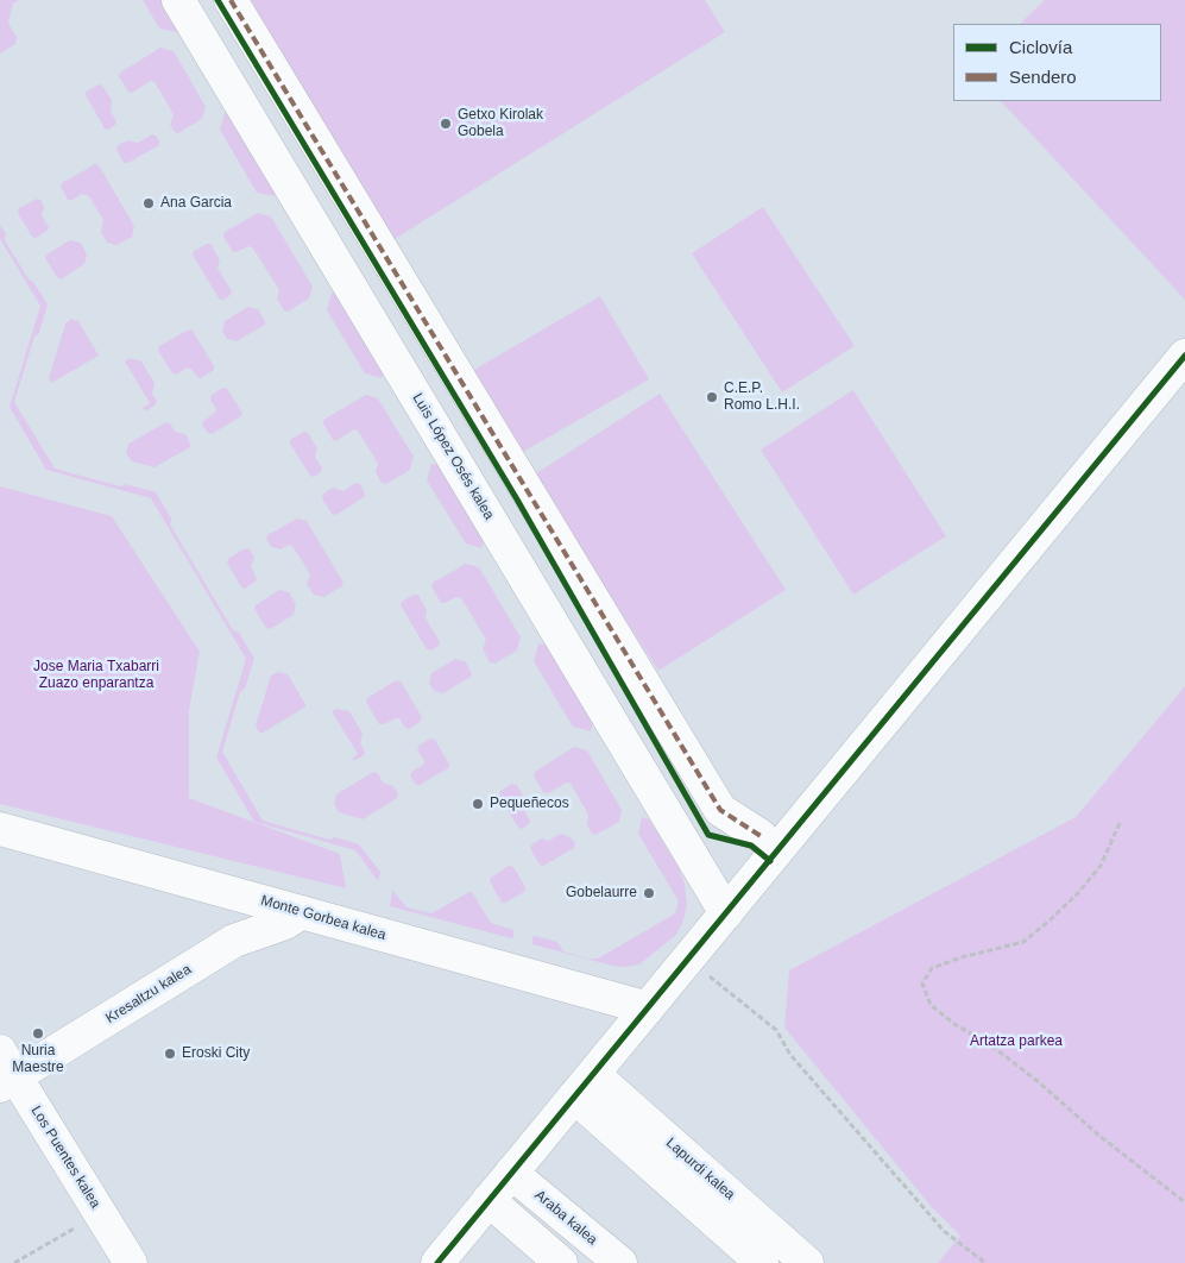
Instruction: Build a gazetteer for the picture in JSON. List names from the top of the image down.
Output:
{
  "streets": {
    "street": [
      "Luis López Osés kalea",
      "Monte Gorbea kalea",
      "Kresaltzu kalea",
      "Los Puentes kalea",
      "Lapurdi kalea",
      "Araba kalea"
    ]
  },
  "crossings": [
    ["Monte Gorbea kalea", "Kresaltzu kalea"],
    ["Kresaltzu kalea", "Los Puentes kalea"]
  ],
  "parks": ["Jose Maria Txabarri Zuazo enparantza", "Artatza parkea"],
  "places": [
    "Getxo Kirolak Gobela",
    "Ana Garcia",
    "C.E.P. Romo L.H.I.",
    "Pequeñecos",
    "Gobelaurre",
    "Nuria Maestre",
    "Eroski City"
  ],
  "legend": ["Ciclovía", "Sendero"]
}
